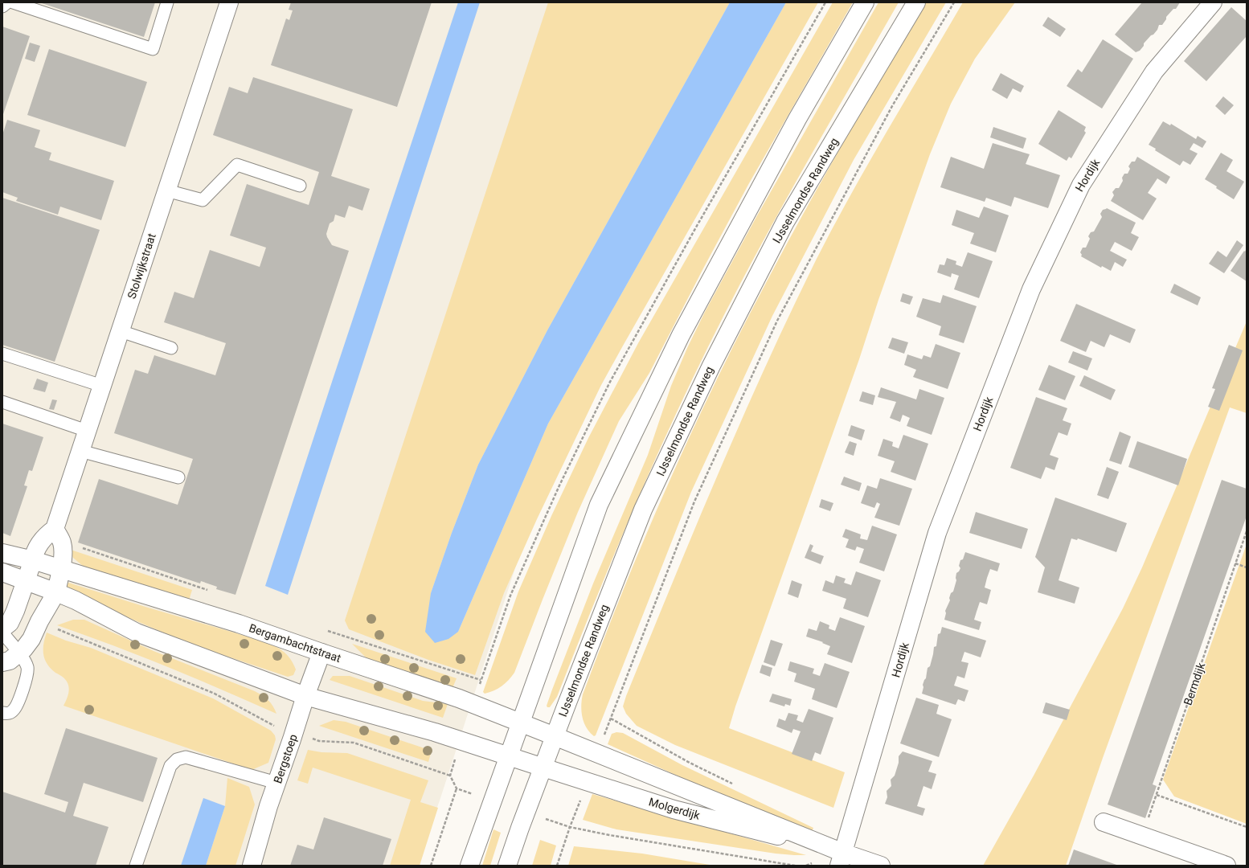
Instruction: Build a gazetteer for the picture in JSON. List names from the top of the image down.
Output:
{
  "streets": {
    "street": [
      "Hordijk",
      "IJsselmondse Randweg",
      "Stolwijkstraat",
      "Bergambachtstraat",
      "Bergstoep",
      "Molgerdijk"
    ],
    "path": ["Bermdijk"]
  },
  "crossings": [
    ["Hordijk", "Molgerdijk"],
    ["IJsselmondse Randweg", "Bergambachtstraat"],
    ["IJsselmondse Randweg", "Molgerdijk"],
    ["Bergambachtstraat", "Bergstoep"],
    ["Bergambachtstraat", "Molgerdijk"]
  ]
}
